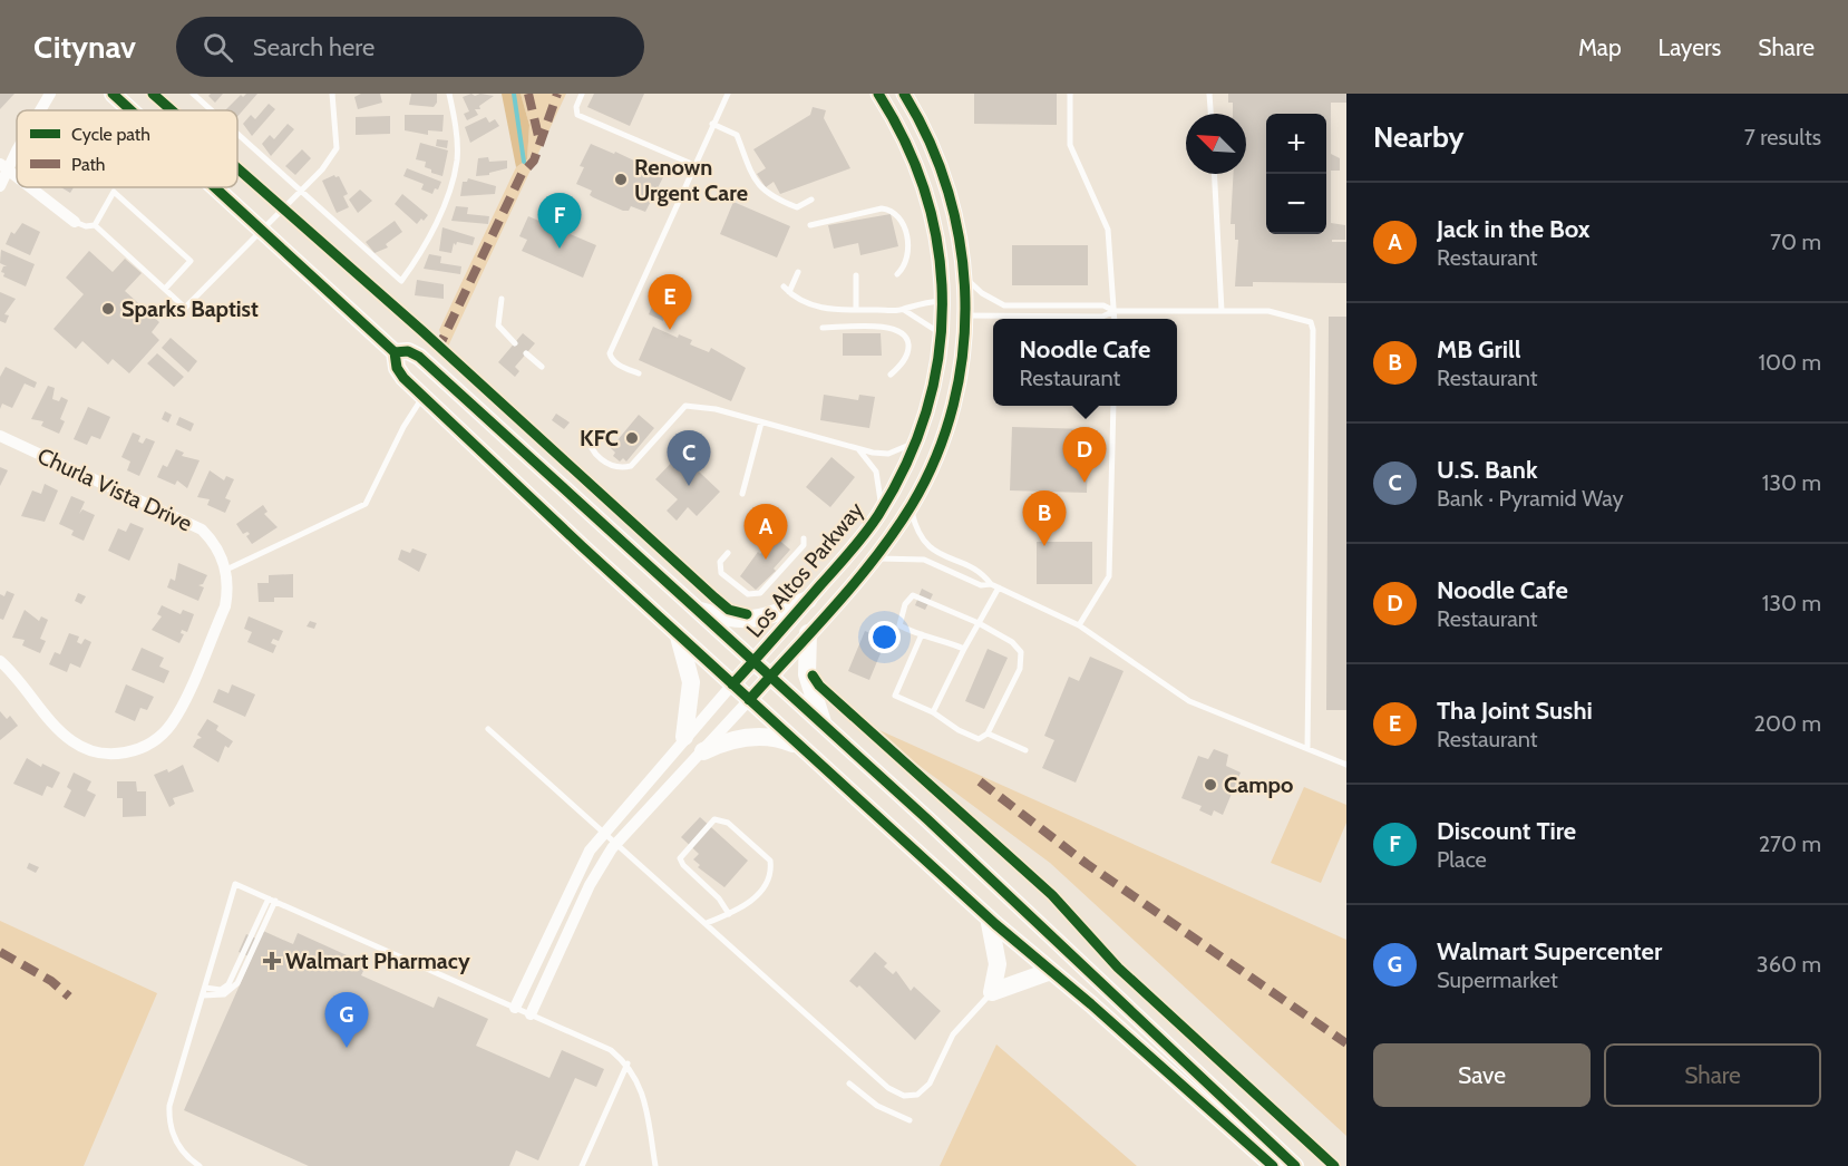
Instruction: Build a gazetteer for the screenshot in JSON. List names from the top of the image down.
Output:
{
  "streets": {
    "main road": ["Los Altos Parkway"],
    "street": ["Churla Vista Drive"]
  },
  "places": {
    "other": [
      "Renown Urgent Care",
      "Sparks Baptist",
      "KFC",
      "Campo"
    ],
    "health": ["Walmart Pharmacy"]
  },
  "legend": ["Cycle path", "Path"],
  "north": "top left",
  "page": {
    "header": "Citynav",
    "search": "Search here",
    "nav": ["Map", "Layers", "Share"],
    "heading": ["Nearby", "7 results"],
    "map_buttons": ["+", "−"],
    "list": [
      {
        "mark": "A",
        "name": "Jack in the Box",
        "note": "Restaurant",
        "value": "70 m"
      },
      {
        "mark": "B",
        "name": "MB Grill",
        "note": "Restaurant",
        "value": "100 m"
      },
      {
        "mark": "C",
        "name": "U.S. Bank",
        "note": "Bank · Pyramid Way",
        "value": "130 m"
      },
      {
        "mark": "D",
        "name": "Noodle Cafe",
        "note": "Restaurant",
        "value": "130 m"
      },
      {
        "mark": "E",
        "name": "Tha Joint Sushi",
        "note": "Restaurant",
        "value": "200 m"
      },
      {
        "mark": "F",
        "name": "Discount Tire",
        "note": "Place",
        "value": "270 m"
      },
      {
        "mark": "G",
        "name": "Walmart Supercenter",
        "note": "Supermarket",
        "value": "360 m"
      }
    ],
    "pins": [
      "F",
      "E",
      "D",
      "C",
      "B",
      "A",
      "G"
    ],
    "popup": ["Noodle Cafe", "Restaurant"],
    "buttons": ["Save", "Share"]
  }
}
